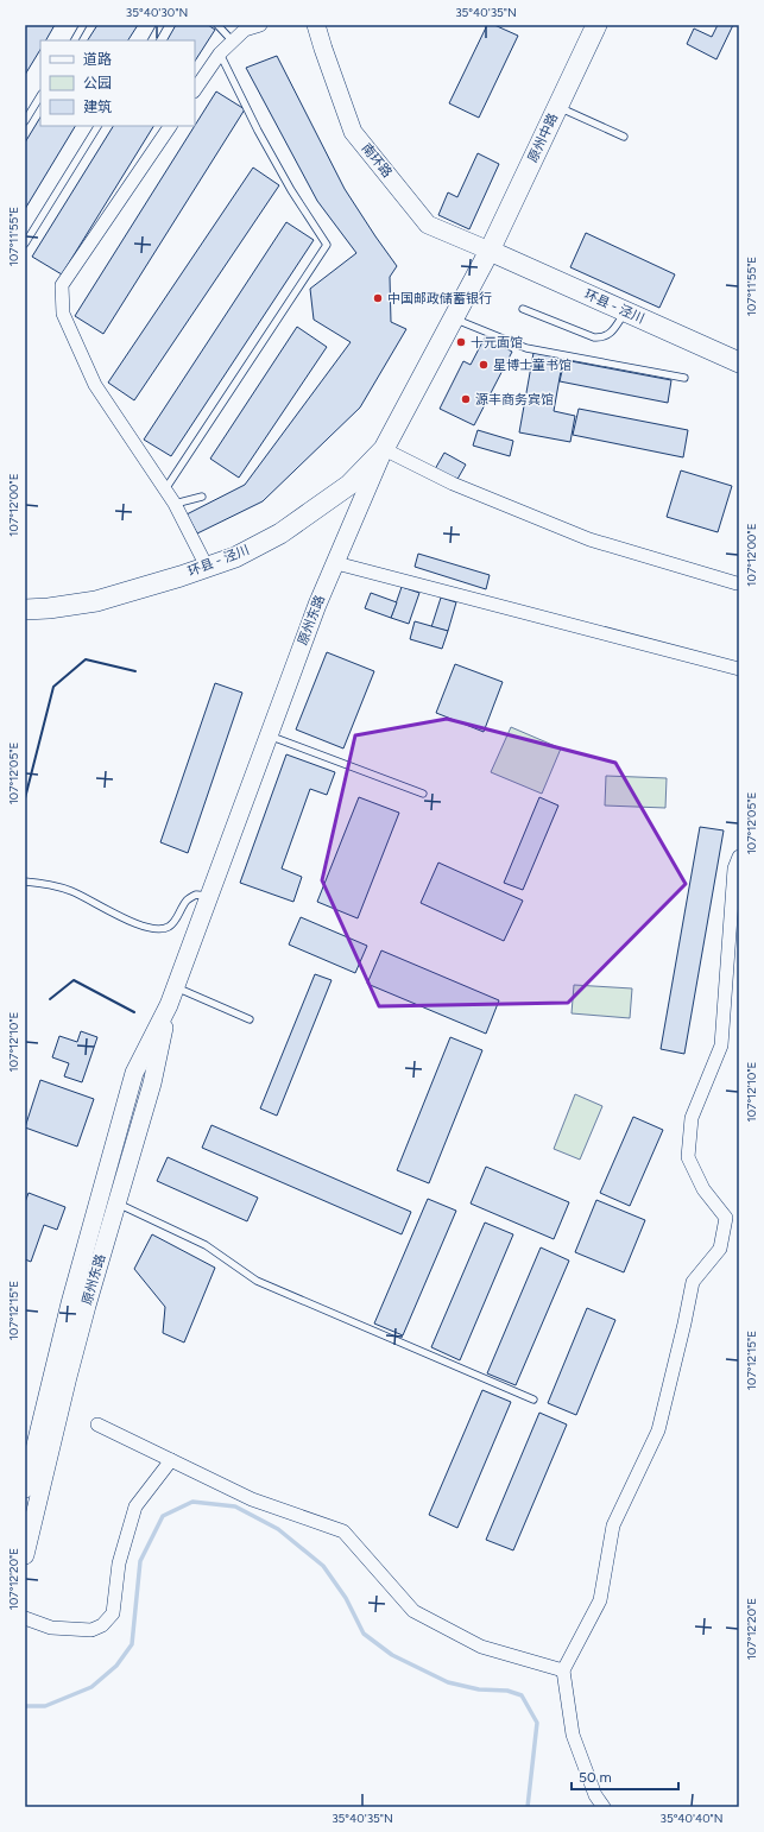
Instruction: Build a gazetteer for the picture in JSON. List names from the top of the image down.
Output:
{
  "streets": {
    "main road": [
      "原州中路",
      "南环路",
      "环县 - 泾川",
      "原州东路"
    ]
  },
  "crossings": [
    ["原州中路", "南环路"],
    ["原州中路", "环县 - 泾川"],
    ["原州中路", "原州东路"],
    ["南环路", "环县 - 泾川"],
    ["南环路", "原州东路"],
    ["环县 - 泾川", "原州东路"]
  ],
  "places": [
    "中国邮政储蓄银行",
    "十元面馆",
    "星博士童书馆",
    "源丰商务宾馆"
  ],
  "legend": ["道路", "公园", "建筑"],
  "scale_bar": "50 m",
  "coordinates": [
    "35°40'30\"N",
    "35°40'35\"N",
    "107°11'55\"E",
    "107°12'00\"E",
    "107°12'05\"E",
    "107°12'10\"E",
    "107°12'15\"E",
    "107°12'20\"E",
    "35°40'40\"N"
  ]
}
